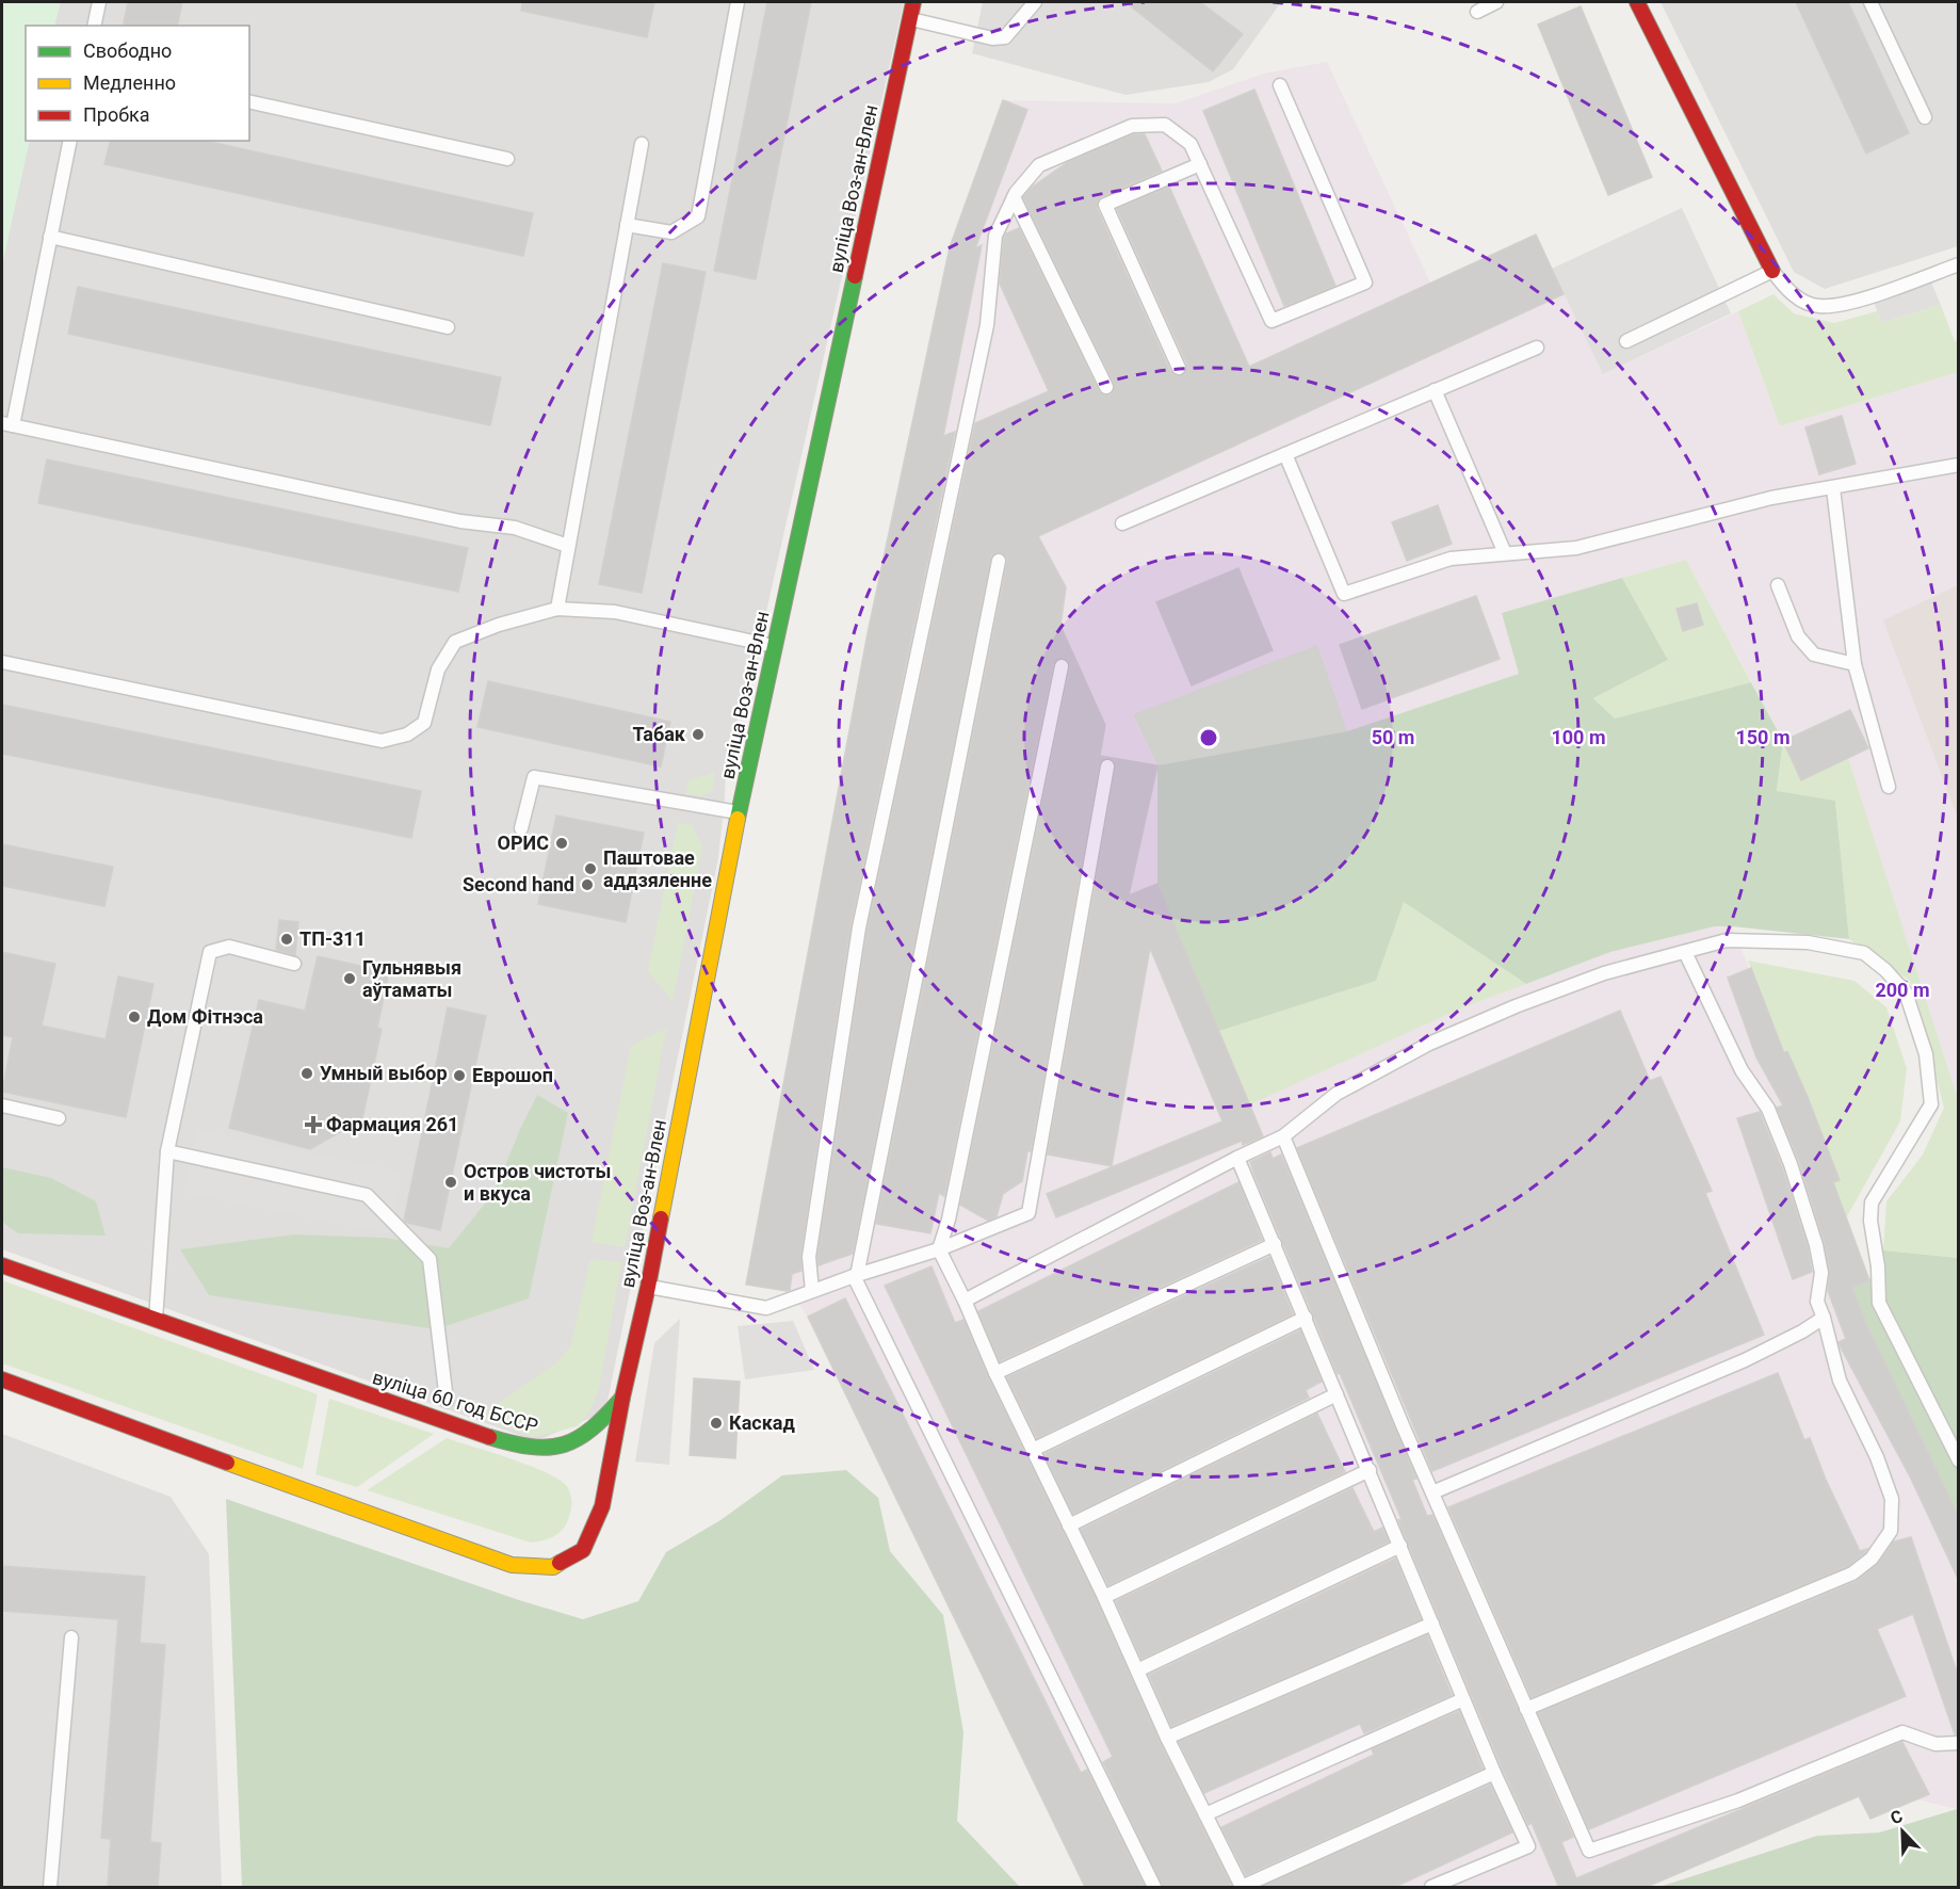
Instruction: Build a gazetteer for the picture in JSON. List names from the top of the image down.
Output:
{
  "streets": {
    "main road": ["вуліца Воз-ан-Влен", "вуліца 60 год БССР"]
  },
  "crossings": [
    ["вуліца Воз-ан-Влен", "вуліца 60 год БССР"]
  ],
  "places": {
    "other": [
      "Табак",
      "ОРИС",
      "Паштовае аддзяленне",
      "Second hand",
      "ТП-311",
      "Гульнявыя аўтаматы",
      "Дом Фітнэса",
      "Умный выбор",
      "Еврошоп",
      "Остров чистоты и вкуса",
      "Каскад"
    ],
    "health": ["Фармация 261"]
  },
  "legend": ["Свободно", "Медленно", "Пробка"],
  "north": "top left",
  "rings": [
    "50 m",
    "100 m",
    "150 m",
    "200 m"
  ]
}
